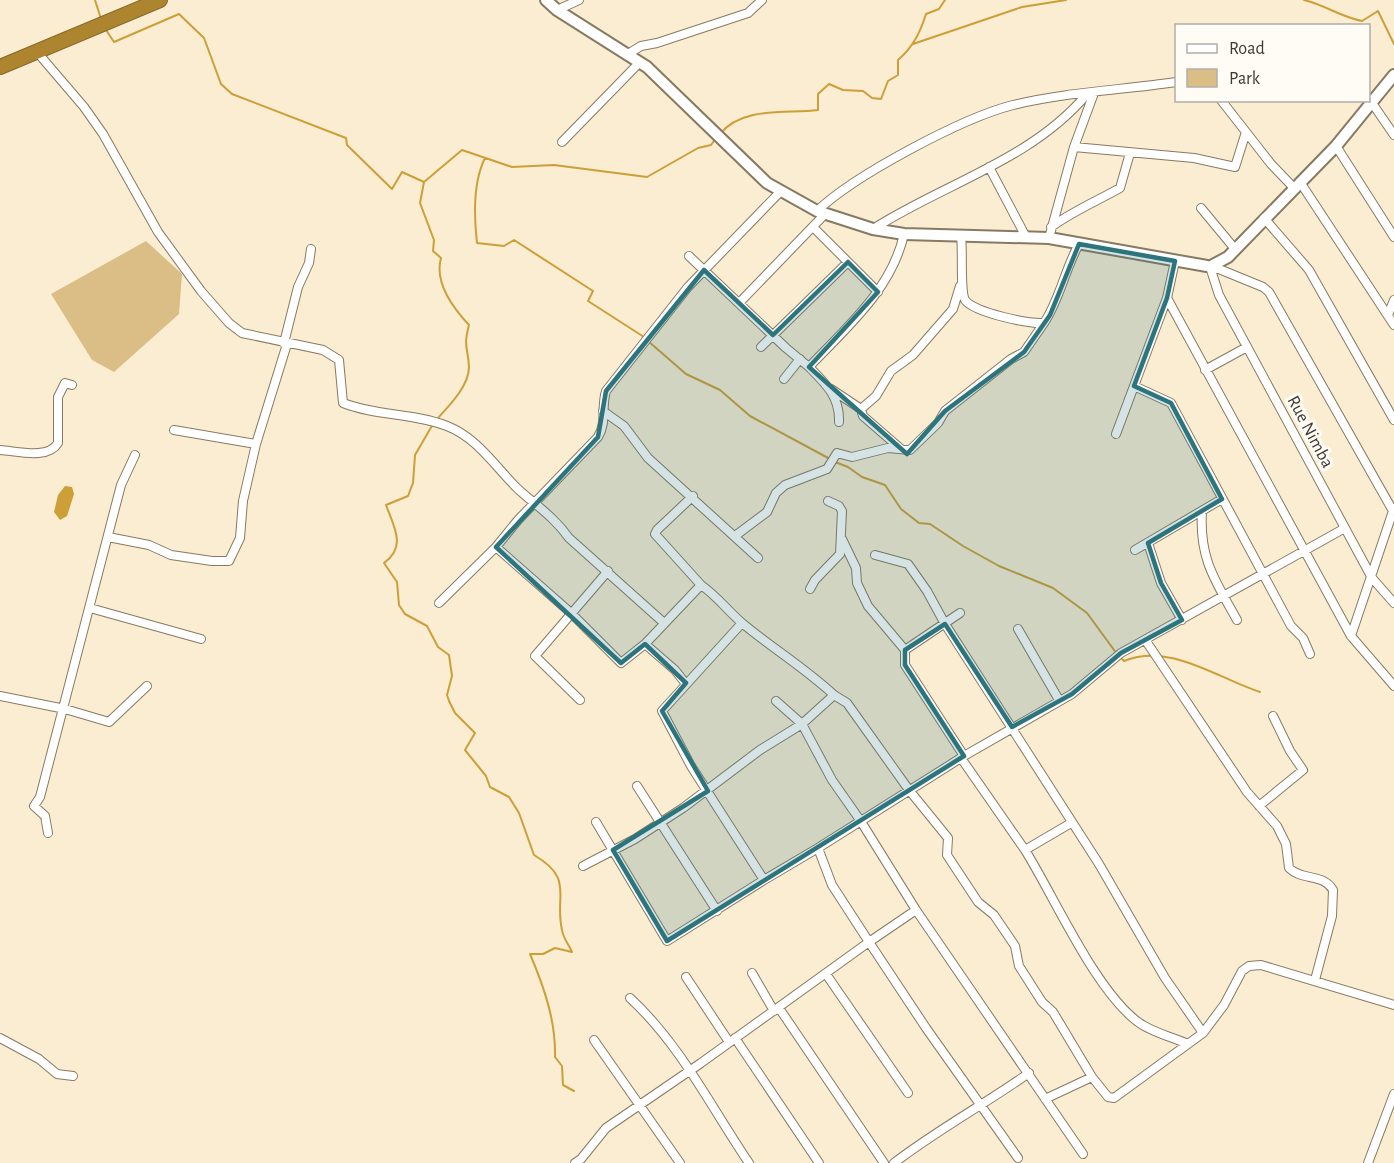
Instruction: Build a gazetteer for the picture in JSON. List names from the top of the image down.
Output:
{
  "streets": {
    "street": ["Rue Nimba"]
  },
  "legend": ["Road", "Park"]
}
